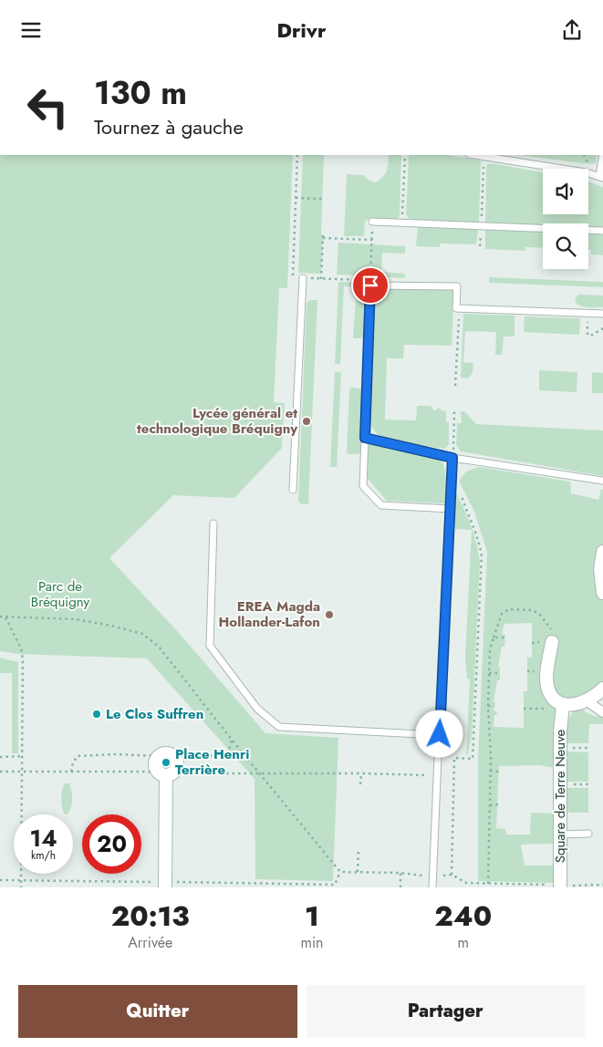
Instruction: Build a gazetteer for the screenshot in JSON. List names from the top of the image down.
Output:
{
  "streets": {
    "street": ["Square de Terre Neuve"]
  },
  "parks": ["Parc de Bréquigny"],
  "places": [
    "Lycée général et technologique Bréquigny",
    "EREA Magda Hollander-Lafon",
    "Le Clos Suffren",
    "Place Henri Terrière"
  ],
  "page": {
    "header": "Drivr",
    "turn": ["130 m", "Tournez à gauche"],
    "speed": "14 km/h",
    "limit": "20",
    "eta": [
      "20:13",
      "Arrivée",
      "1",
      "min",
      "240",
      "m"
    ],
    "buttons": ["Quitter", "Partager"]
  }
}
